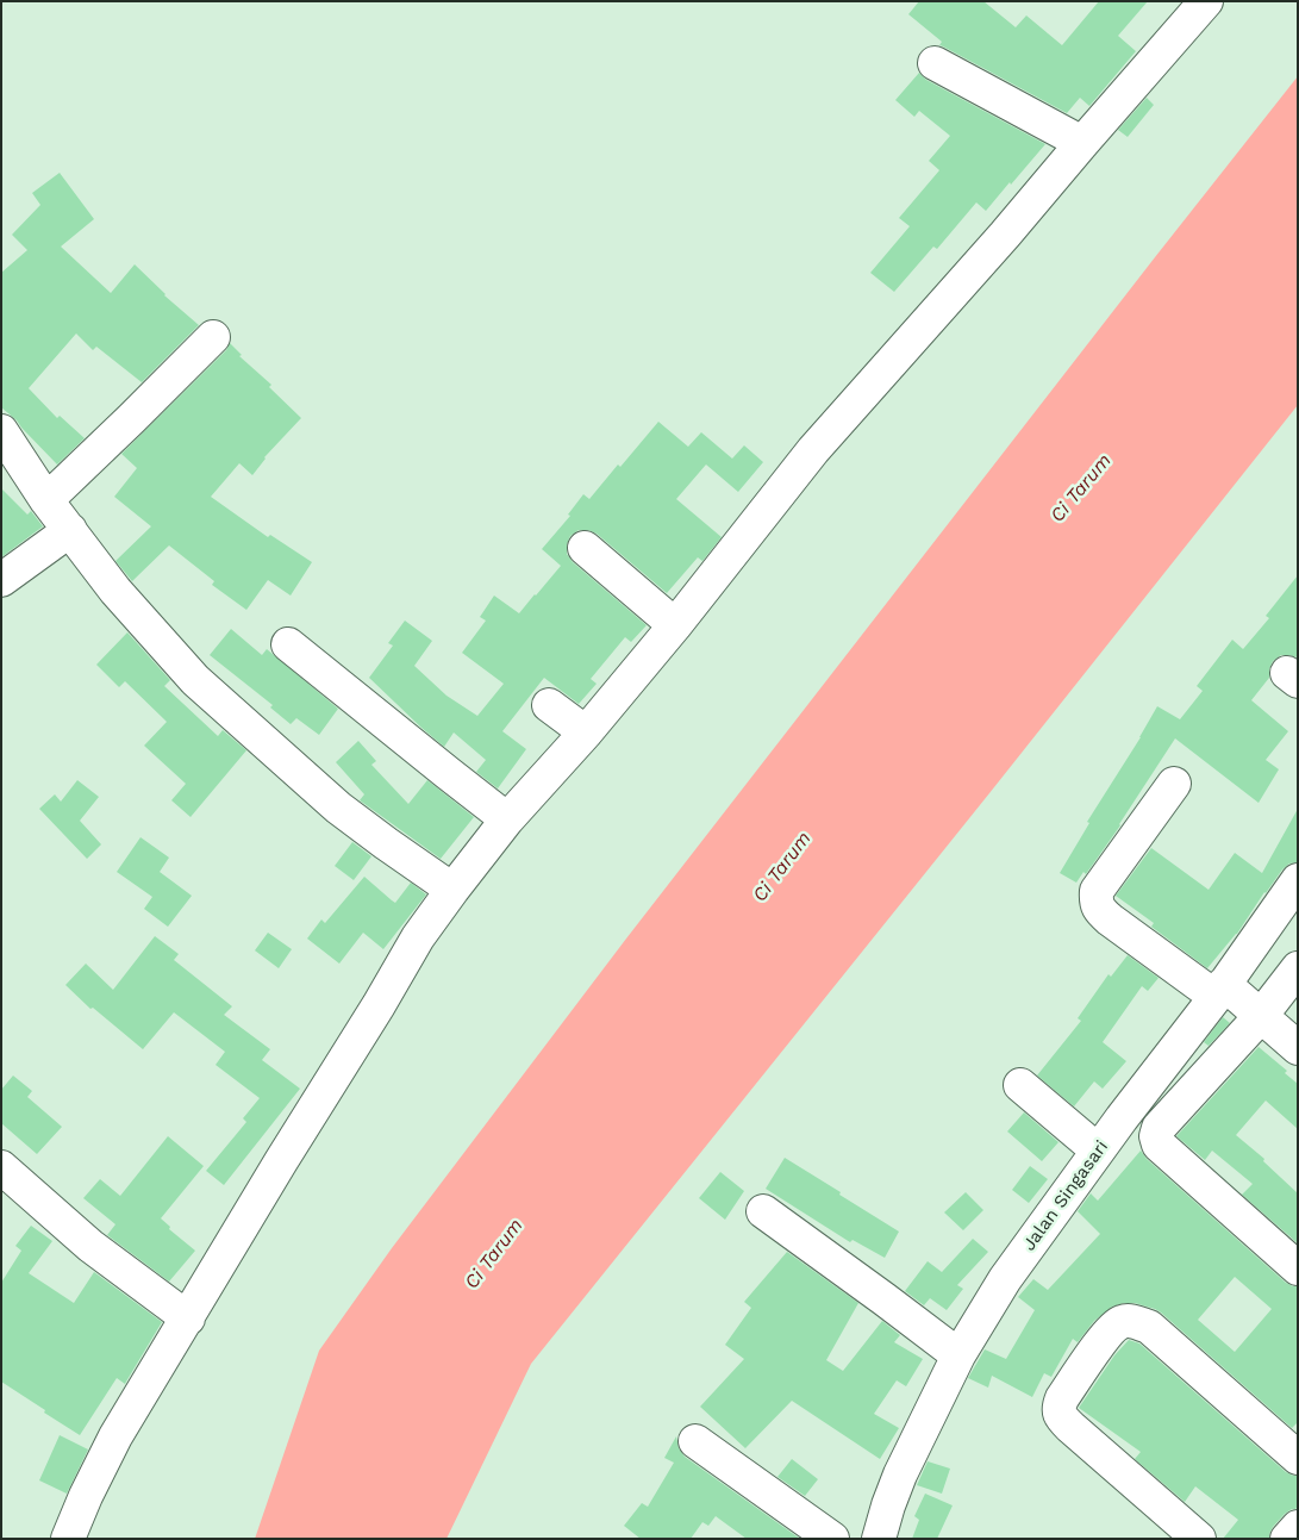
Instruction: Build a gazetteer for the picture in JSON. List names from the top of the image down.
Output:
{
  "streets": {
    "street": ["Jalan Singasari"]
  },
  "water": ["Ci Tarum"]
}
